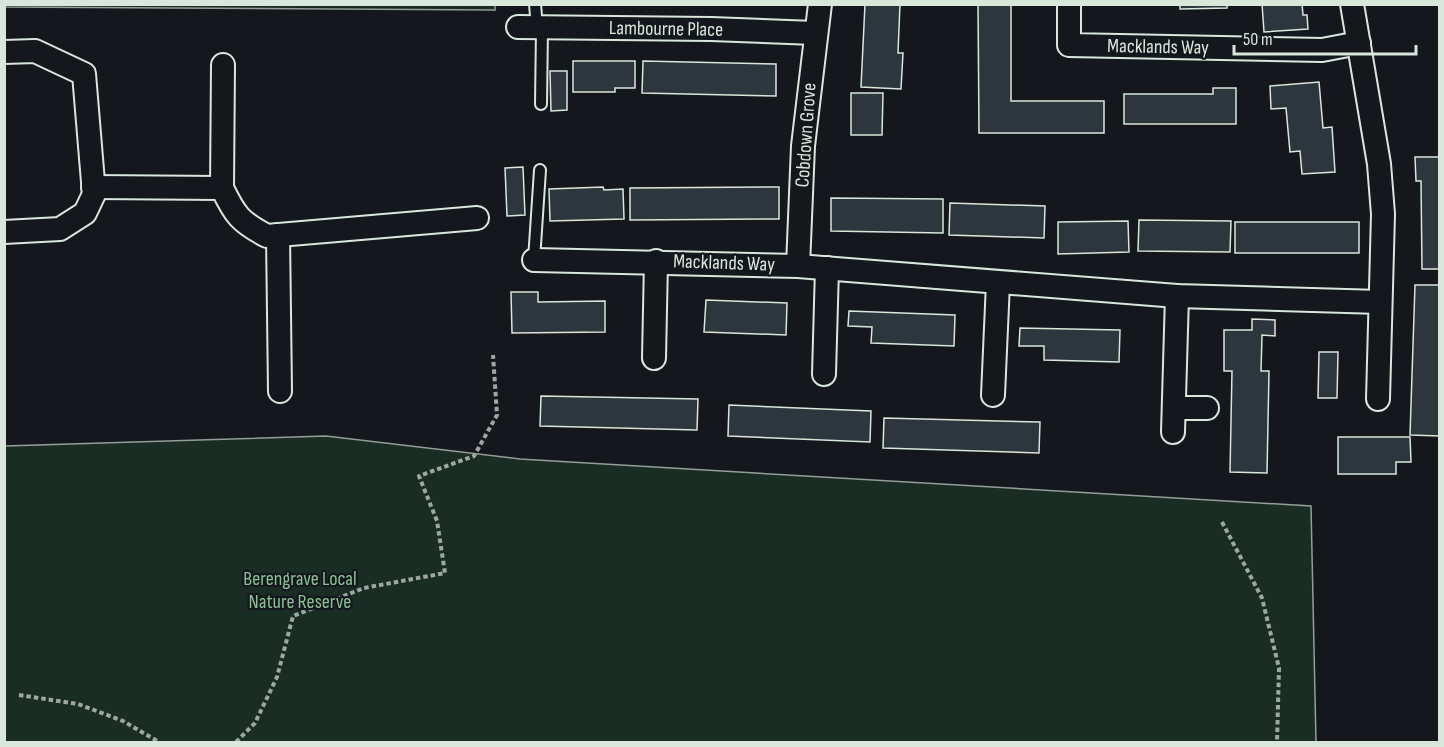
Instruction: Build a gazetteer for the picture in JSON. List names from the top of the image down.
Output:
{
  "streets": {
    "street": ["Lambourne Place", "Macklands Way", "Cobdown Grove"]
  },
  "crossings": [
    ["Lambourne Place", "Cobdown Grove"],
    ["Macklands Way", "Cobdown Grove"]
  ],
  "parks": ["Berengrave Local Nature Reserve"],
  "scale_bar": "50 m"
}
